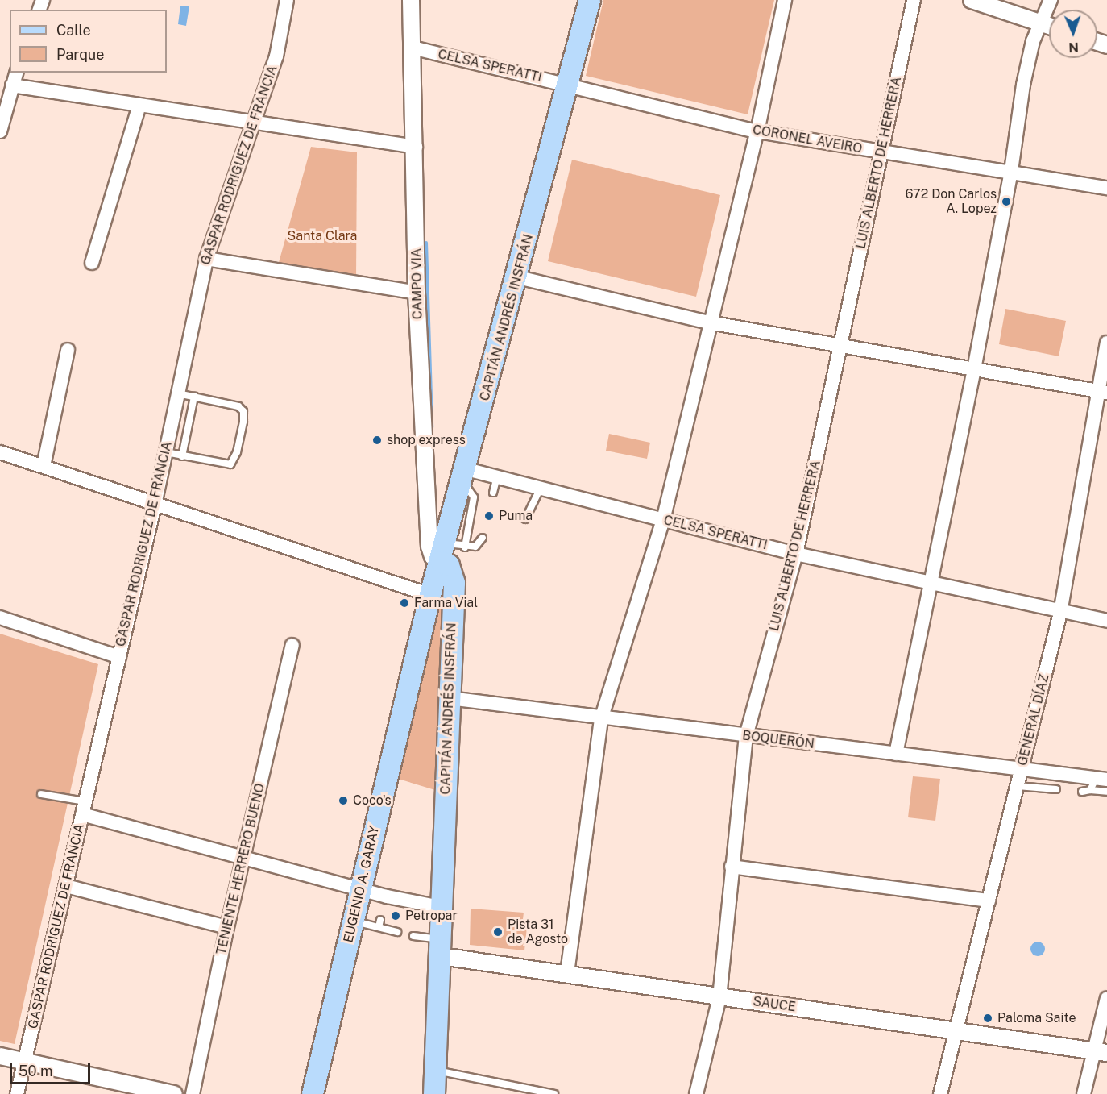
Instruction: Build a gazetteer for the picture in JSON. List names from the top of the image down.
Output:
{
  "streets": {
    "main road": ["CAPITÁN ANDRÉS INSFRÁN", "EUGENIO A. GARAY"],
    "street": [
      "CELSA SPERATTI",
      "CORONEL AVEIRO",
      "LUIS ALBERTO DE HERRERA",
      "GASPAR RODRIGUEZ DE FRANCIA",
      "CAMPO VIA",
      "GENERAL DÍAZ",
      "BOQUERÓN",
      "TENIENTE HERRERO BUENO",
      "SAUCE"
    ]
  },
  "crossings": [
    ["CELSA SPERATTI", "CORONEL AVEIRO"],
    ["CELSA SPERATTI", "LUIS ALBERTO DE HERRERA"],
    ["CELSA SPERATTI", "CAMPO VIA"],
    ["CELSA SPERATTI", "CAPITÁN ANDRÉS INSFRÁN"],
    ["CELSA SPERATTI", "GENERAL DÍAZ"],
    ["CORONEL AVEIRO", "LUIS ALBERTO DE HERRERA"],
    ["CORONEL AVEIRO", "CAPITÁN ANDRÉS INSFRÁN"],
    ["LUIS ALBERTO DE HERRERA", "BOQUERÓN"],
    ["LUIS ALBERTO DE HERRERA", "SAUCE"],
    ["CAMPO VIA", "CAPITÁN ANDRÉS INSFRÁN"],
    ["CAMPO VIA", "EUGENIO A. GARAY"],
    ["CAPITÁN ANDRÉS INSFRÁN", "BOQUERÓN"],
    ["CAPITÁN ANDRÉS INSFRÁN", "EUGENIO A. GARAY"],
    ["CAPITÁN ANDRÉS INSFRÁN", "SAUCE"],
    ["GENERAL DÍAZ", "BOQUERÓN"],
    ["GENERAL DÍAZ", "SAUCE"]
  ],
  "parks": ["Santa Clara"],
  "places": [
    "672 Don Carlos A. Lopez",
    "shop express",
    "Puma",
    "Farma Vial",
    "Coco's",
    "Petropar",
    "Pista 31 de Agosto",
    "Paloma Saite"
  ],
  "legend": ["Calle", "Parque"],
  "scale_bar": "50 m",
  "north": "bottom"
}
